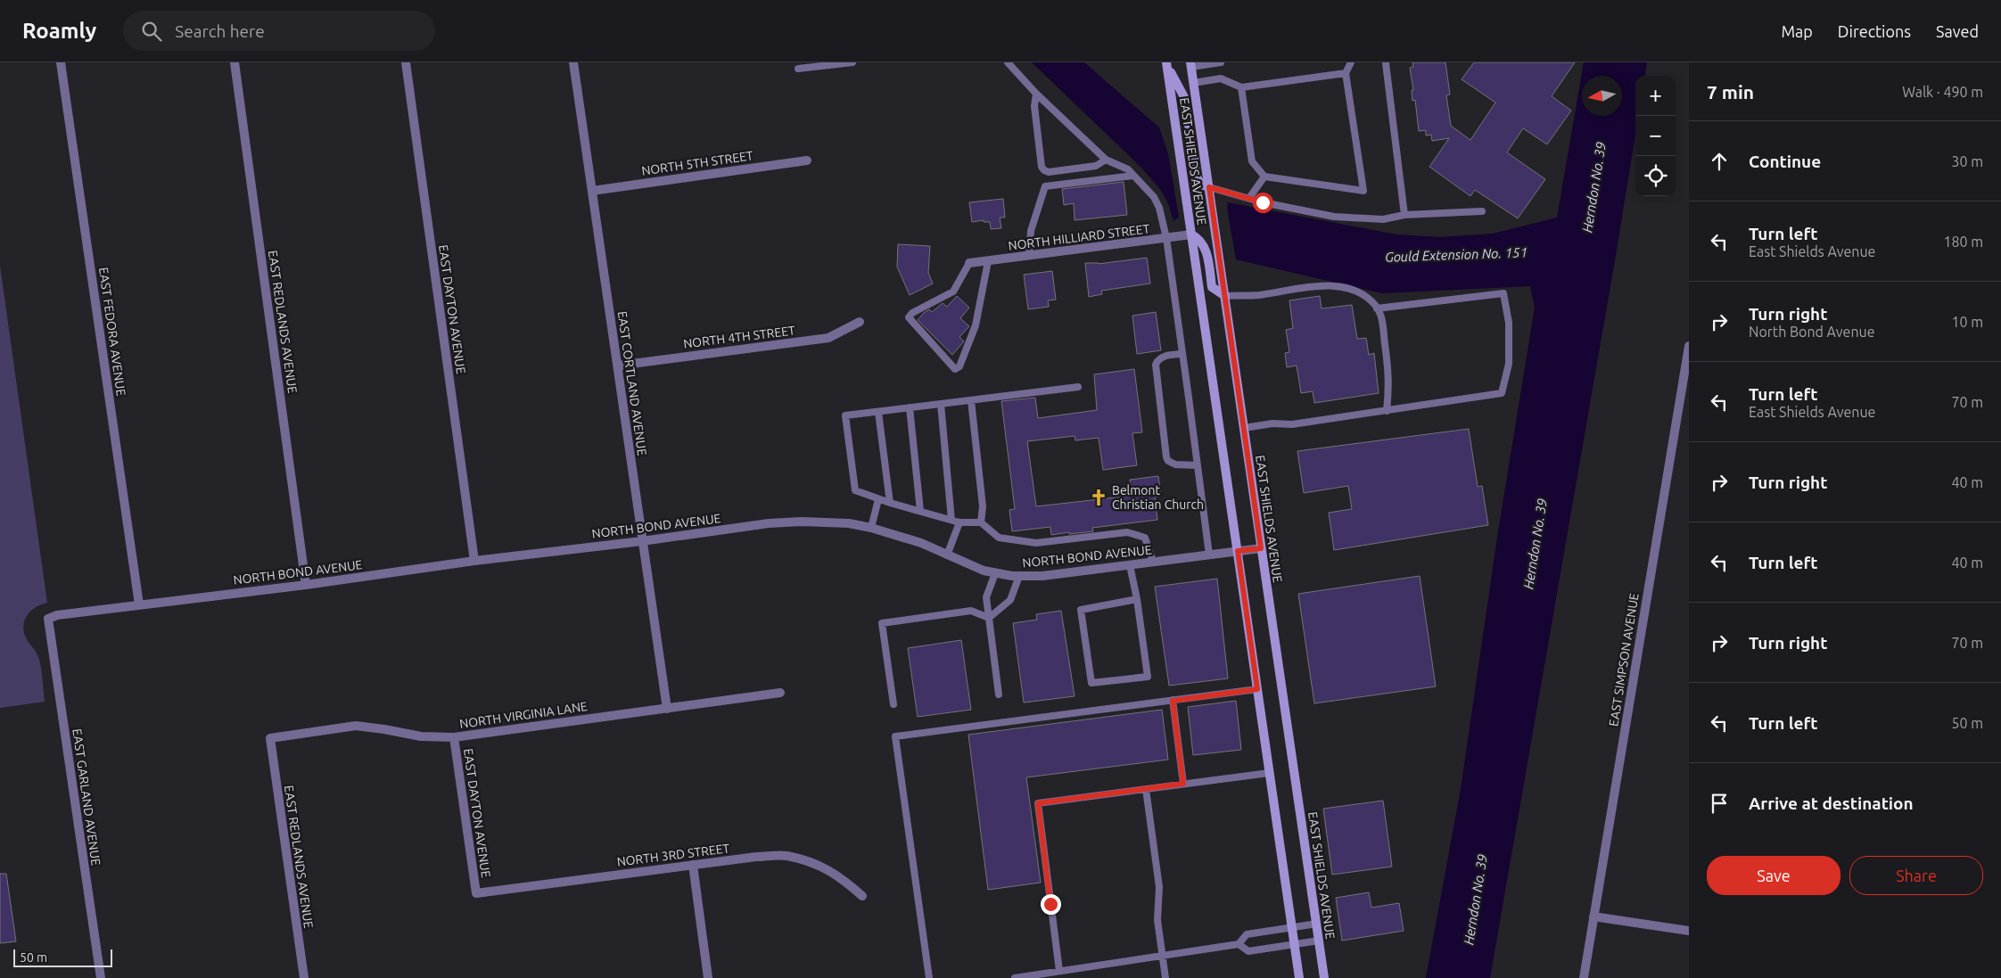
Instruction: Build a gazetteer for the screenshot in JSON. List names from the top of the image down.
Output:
{
  "streets": {
    "main road": ["EAST SHIELDS AVENUE"],
    "street": [
      "NORTH 5TH STREET",
      "NORTH HILLIARD STREET",
      "EAST DAYTON AVENUE",
      "EAST REDLANDS AVENUE",
      "EAST FEDORA AVENUE",
      "NORTH 4TH STREET",
      "EAST CORTLAND AVENUE",
      "NORTH BOND AVENUE",
      "EAST SIMPSON AVENUE",
      "NORTH VIRGINIA LANE",
      "EAST GARLAND AVENUE",
      "NORTH 3RD STREET"
    ]
  },
  "crossings": [
    ["EAST SHIELDS AVENUE", "NORTH HILLIARD STREET"],
    ["EAST SHIELDS AVENUE", "NORTH BOND AVENUE"],
    ["NORTH 5TH STREET", "EAST CORTLAND AVENUE"],
    ["EAST DAYTON AVENUE", "NORTH BOND AVENUE"],
    ["EAST DAYTON AVENUE", "NORTH VIRGINIA LANE"],
    ["EAST DAYTON AVENUE", "NORTH 3RD STREET"],
    ["EAST REDLANDS AVENUE", "NORTH BOND AVENUE"],
    ["EAST REDLANDS AVENUE", "NORTH VIRGINIA LANE"],
    ["EAST FEDORA AVENUE", "NORTH BOND AVENUE"],
    ["NORTH 4TH STREET", "EAST CORTLAND AVENUE"],
    ["EAST CORTLAND AVENUE", "NORTH BOND AVENUE"],
    ["EAST CORTLAND AVENUE", "NORTH VIRGINIA LANE"],
    ["NORTH BOND AVENUE", "EAST GARLAND AVENUE"]
  ],
  "water": ["Herndon No. 39", "Gould Extension No. 151"],
  "places": {
    "church": ["Belmont Christian Church"]
  },
  "scale_bar": "50 m",
  "north": "left",
  "page": {
    "header": "Roamly",
    "search": "Search here",
    "nav": ["Map", "Directions", "Saved"],
    "heading": ["7 min", "Walk · 490 m"],
    "map_buttons": ["+", "−"],
    "list": [
      ["Continue", "30 m"],
      ["Turn left", "East Shields Avenue", "180 m"],
      ["Turn right", "North Bond Avenue", "10 m"],
      ["Turn left", "East Shields Avenue", "70 m"],
      ["Turn right", "40 m"],
      ["Turn left", "40 m"],
      ["Turn right", "70 m"],
      ["Turn left", "50 m"],
      "Arrive at destination"
    ],
    "buttons": ["Save", "Share"],
    "scale": "50 m"
  }
}
